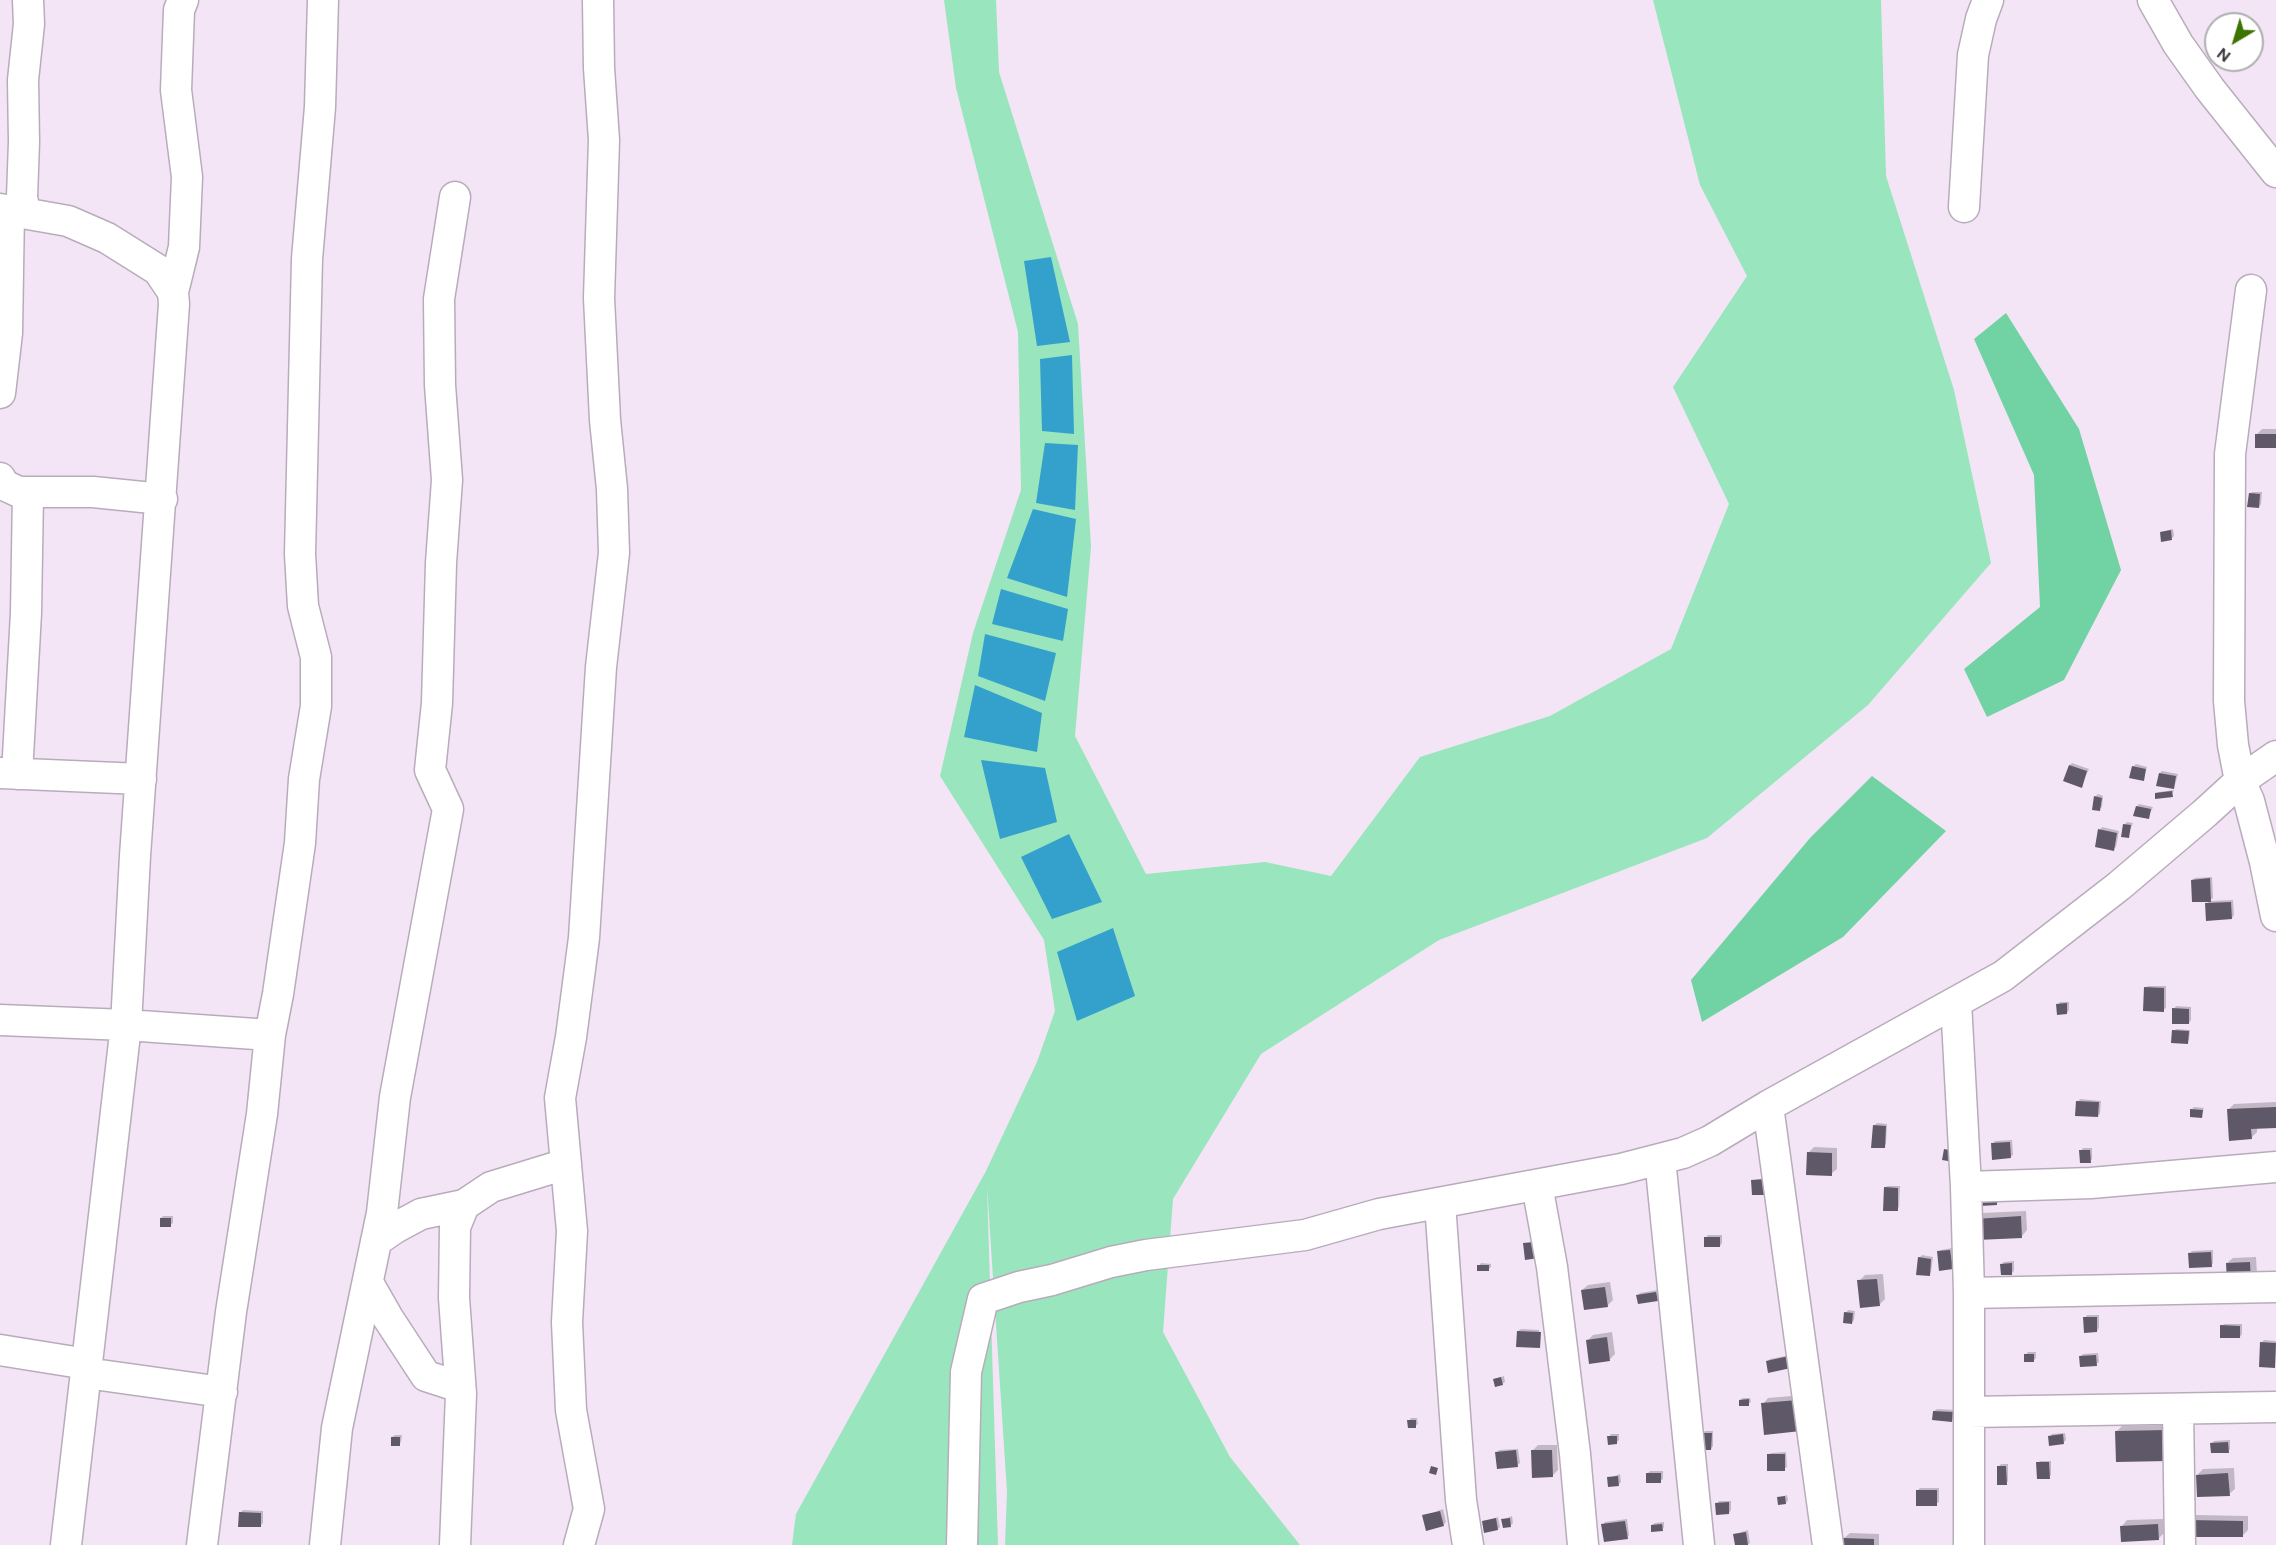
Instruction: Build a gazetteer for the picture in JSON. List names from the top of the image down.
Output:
{
  "north": "bottom left"
}
